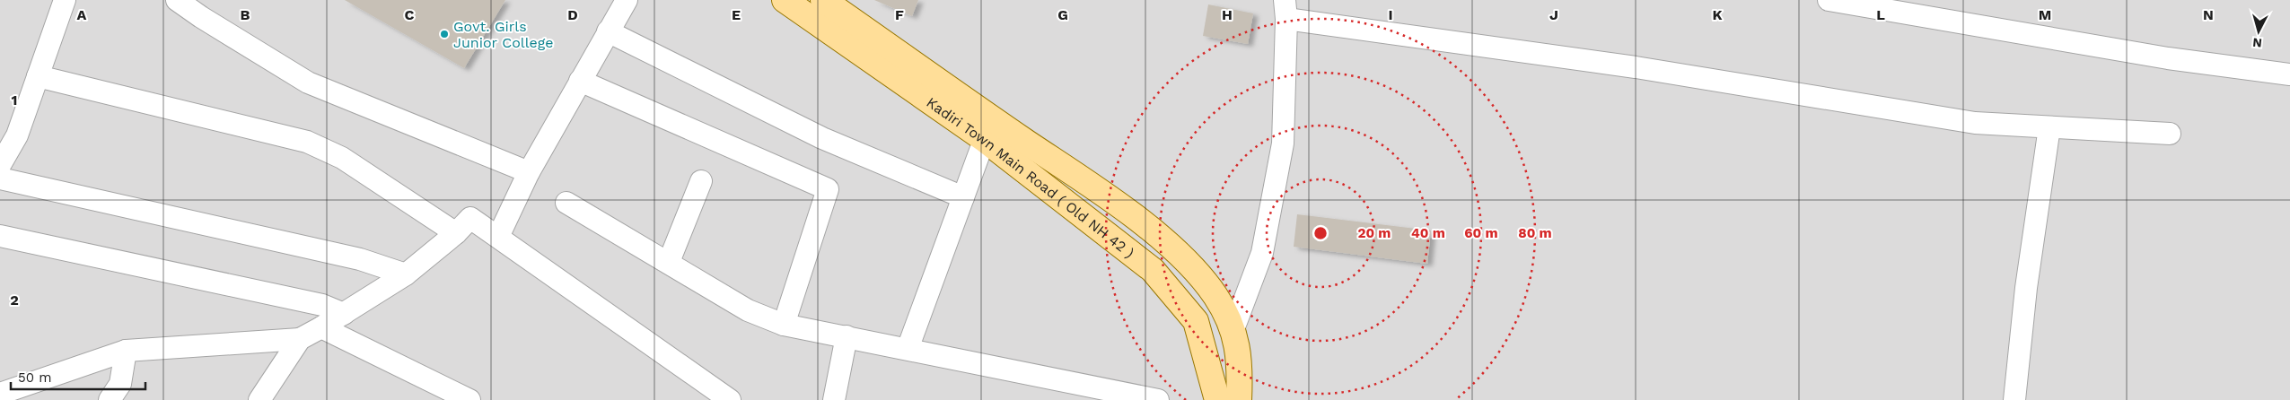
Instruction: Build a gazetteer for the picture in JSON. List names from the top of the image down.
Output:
{
  "streets": {
    "main road": ["Kadiri Town Main Road ( Old NH 42 )"]
  },
  "places": ["Govt. Girls Junior College"],
  "scale_bar": "50 m",
  "north": "bottom",
  "grid": {
    "columns": [
      "A",
      "B",
      "C",
      "D",
      "E",
      "F",
      "G",
      "H",
      "I",
      "J",
      "K",
      "L",
      "M",
      "N"
    ],
    "rows": ["1", "2"]
  },
  "rings": [
    "20 m",
    "40 m",
    "60 m",
    "80 m"
  ]
}
